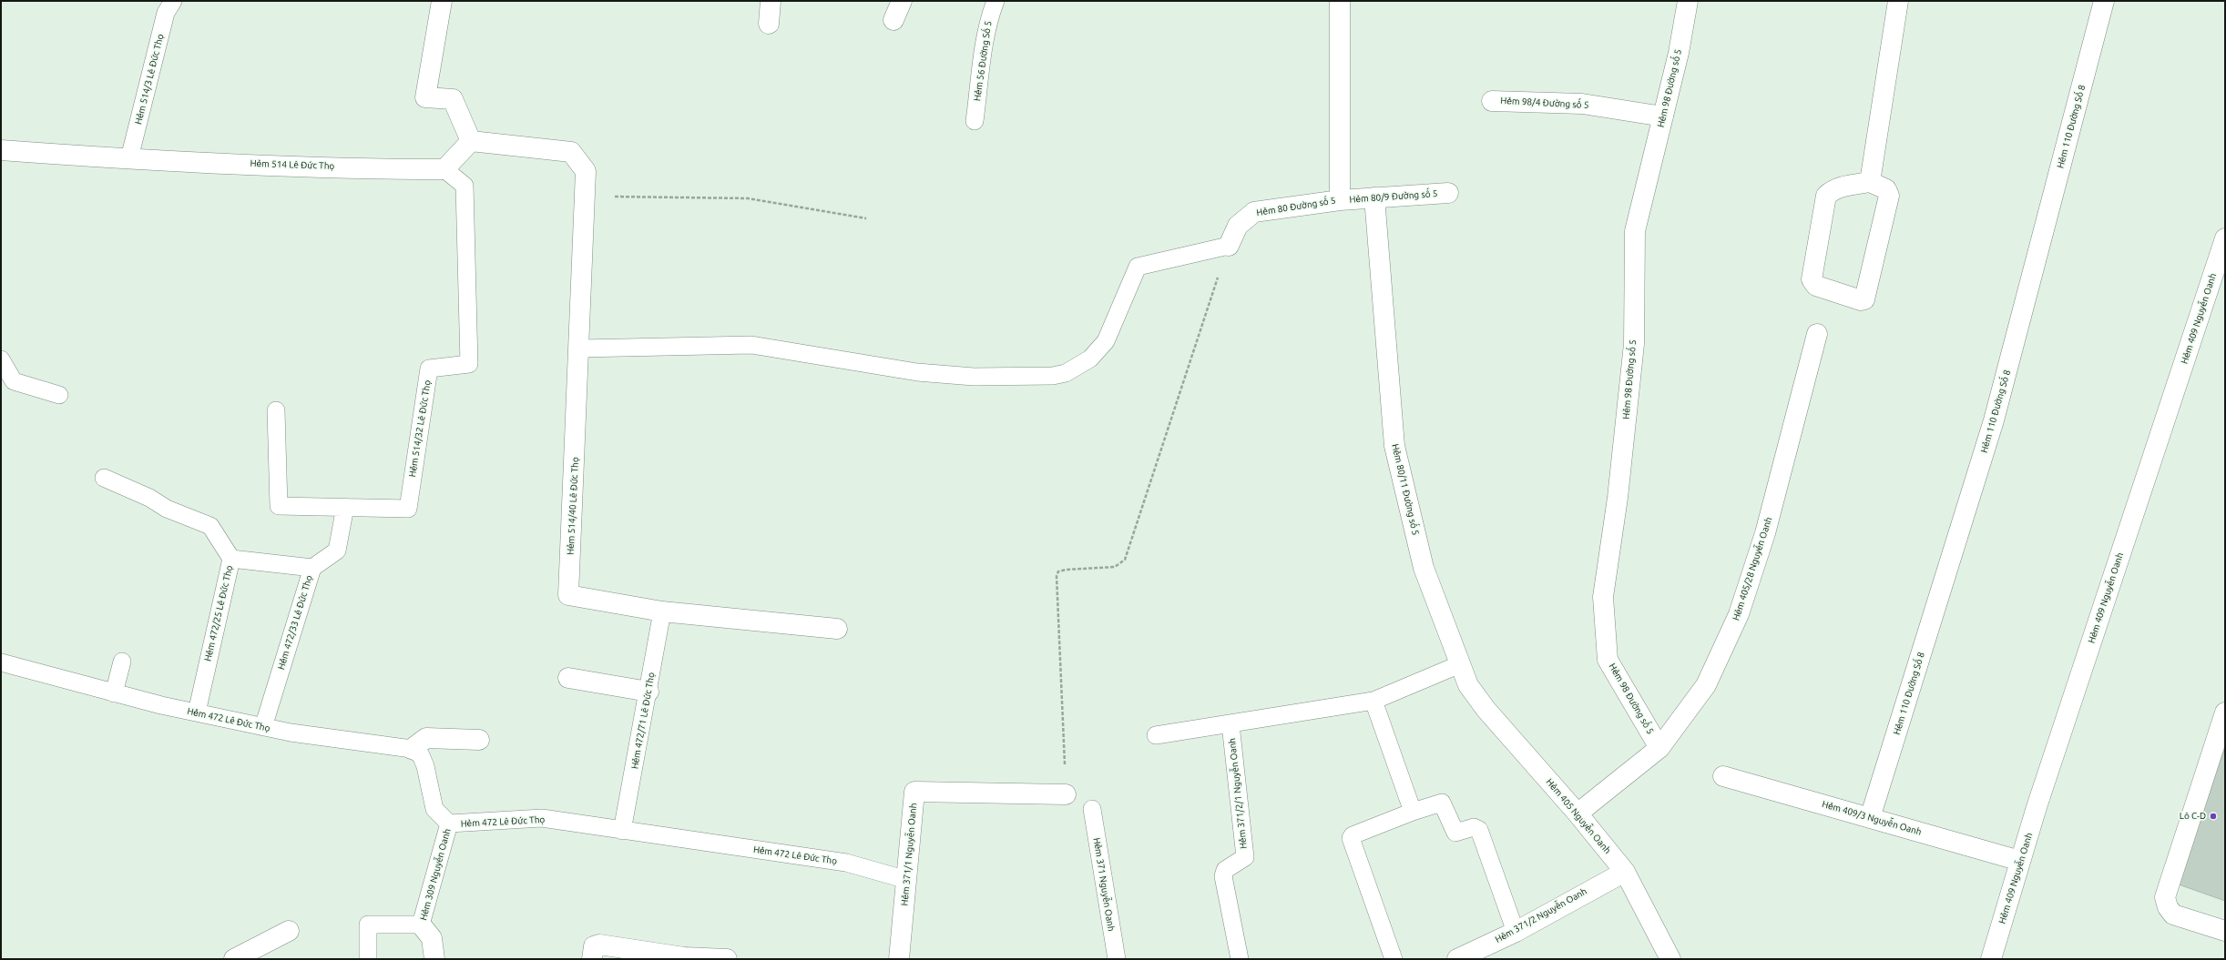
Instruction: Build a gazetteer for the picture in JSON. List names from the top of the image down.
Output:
{
  "streets": {
    "street": [
      "Hẻm 98 Đường số 5",
      "Hẻm 98/4 Đường số 5",
      "Hẻm 110 Đường Số 8",
      "Hẻm 514 Lê Đức Thọ",
      "Hẻm 80/9 Đường số 5",
      "Hẻm 80 Đường số 5",
      "Hẻm 409 Nguyễn Oanh",
      "Hẻm 80/11 Đường số 5",
      "Hẻm 514/40 Lê Đức Thọ",
      "Hẻm 405/28 Nguyễn Oanh",
      "Hẻm 405 Nguyễn Oanh",
      "Hẻm 409/3 Nguyễn Oanh",
      "Hẻm 371/1 Nguyễn Oanh",
      "Hẻm 371/2 Nguyễn Oanh"
    ],
    "lane": [
      "Hẻm 56 Đường Số 5",
      "Hẻm 514/3 Lê Đức Thọ",
      "Hẻm 514/32 Lê Đức Thọ",
      "Hẻm 472/25 Lê Đức Thọ",
      "Hẻm 472/33 Lê Đức Thọ",
      "Hẻm 472 Lê Đức Thọ",
      "Hẻm 472/71 Lê Đức Thọ",
      "Hẻm 371/2/1 Nguyễn Oanh",
      "Hẻm 309 Nguyễn Oanh",
      "Hẻm 371 Nguyễn Oanh"
    ]
  },
  "crossings": [
    ["Hẻm 514/3 Lê Đức Thọ", "Hẻm 514 Lê Đức Thọ"],
    ["Hẻm 98 Đường số 5", "Hẻm 98/4 Đường số 5"],
    ["Hẻm 98 Đường số 5", "Hẻm 405/28 Nguyễn Oanh"],
    ["Hẻm 110 Đường Số 8", "Hẻm 409/3 Nguyễn Oanh"],
    ["Hẻm 514 Lê Đức Thọ", "Hẻm 514/32 Lê Đức Thọ"],
    ["Hẻm 80/9 Đường số 5", "Hẻm 80 Đường số 5"],
    ["Hẻm 80/9 Đường số 5", "Hẻm 80/11 Đường số 5"],
    ["Hẻm 409 Nguyễn Oanh", "Hẻm 409/3 Nguyễn Oanh"],
    ["Hẻm 514/32 Lê Đức Thọ", "Hẻm 472/33 Lê Đức Thọ"],
    ["Hẻm 80/11 Đường số 5", "Hẻm 405 Nguyễn Oanh"],
    ["Hẻm 514/40 Lê Đức Thọ", "Hẻm 472/71 Lê Đức Thọ"],
    ["Hẻm 405/28 Nguyễn Oanh", "Hẻm 405 Nguyễn Oanh"],
    ["Hẻm 472/25 Lê Đức Thọ", "Hẻm 472 Lê Đức Thọ"],
    ["Hẻm 472/33 Lê Đức Thọ", "Hẻm 472 Lê Đức Thọ"],
    ["Hẻm 472 Lê Đức Thọ", "Hẻm 472/71 Lê Đức Thọ"],
    ["Hẻm 472 Lê Đức Thọ", "Hẻm 371/1 Nguyễn Oanh"],
    ["Hẻm 472 Lê Đức Thọ", "Hẻm 309 Nguyễn Oanh"],
    ["Hẻm 405 Nguyễn Oanh", "Hẻm 371/2 Nguyễn Oanh"]
  ],
  "places": ["Lô C-D"]
}
